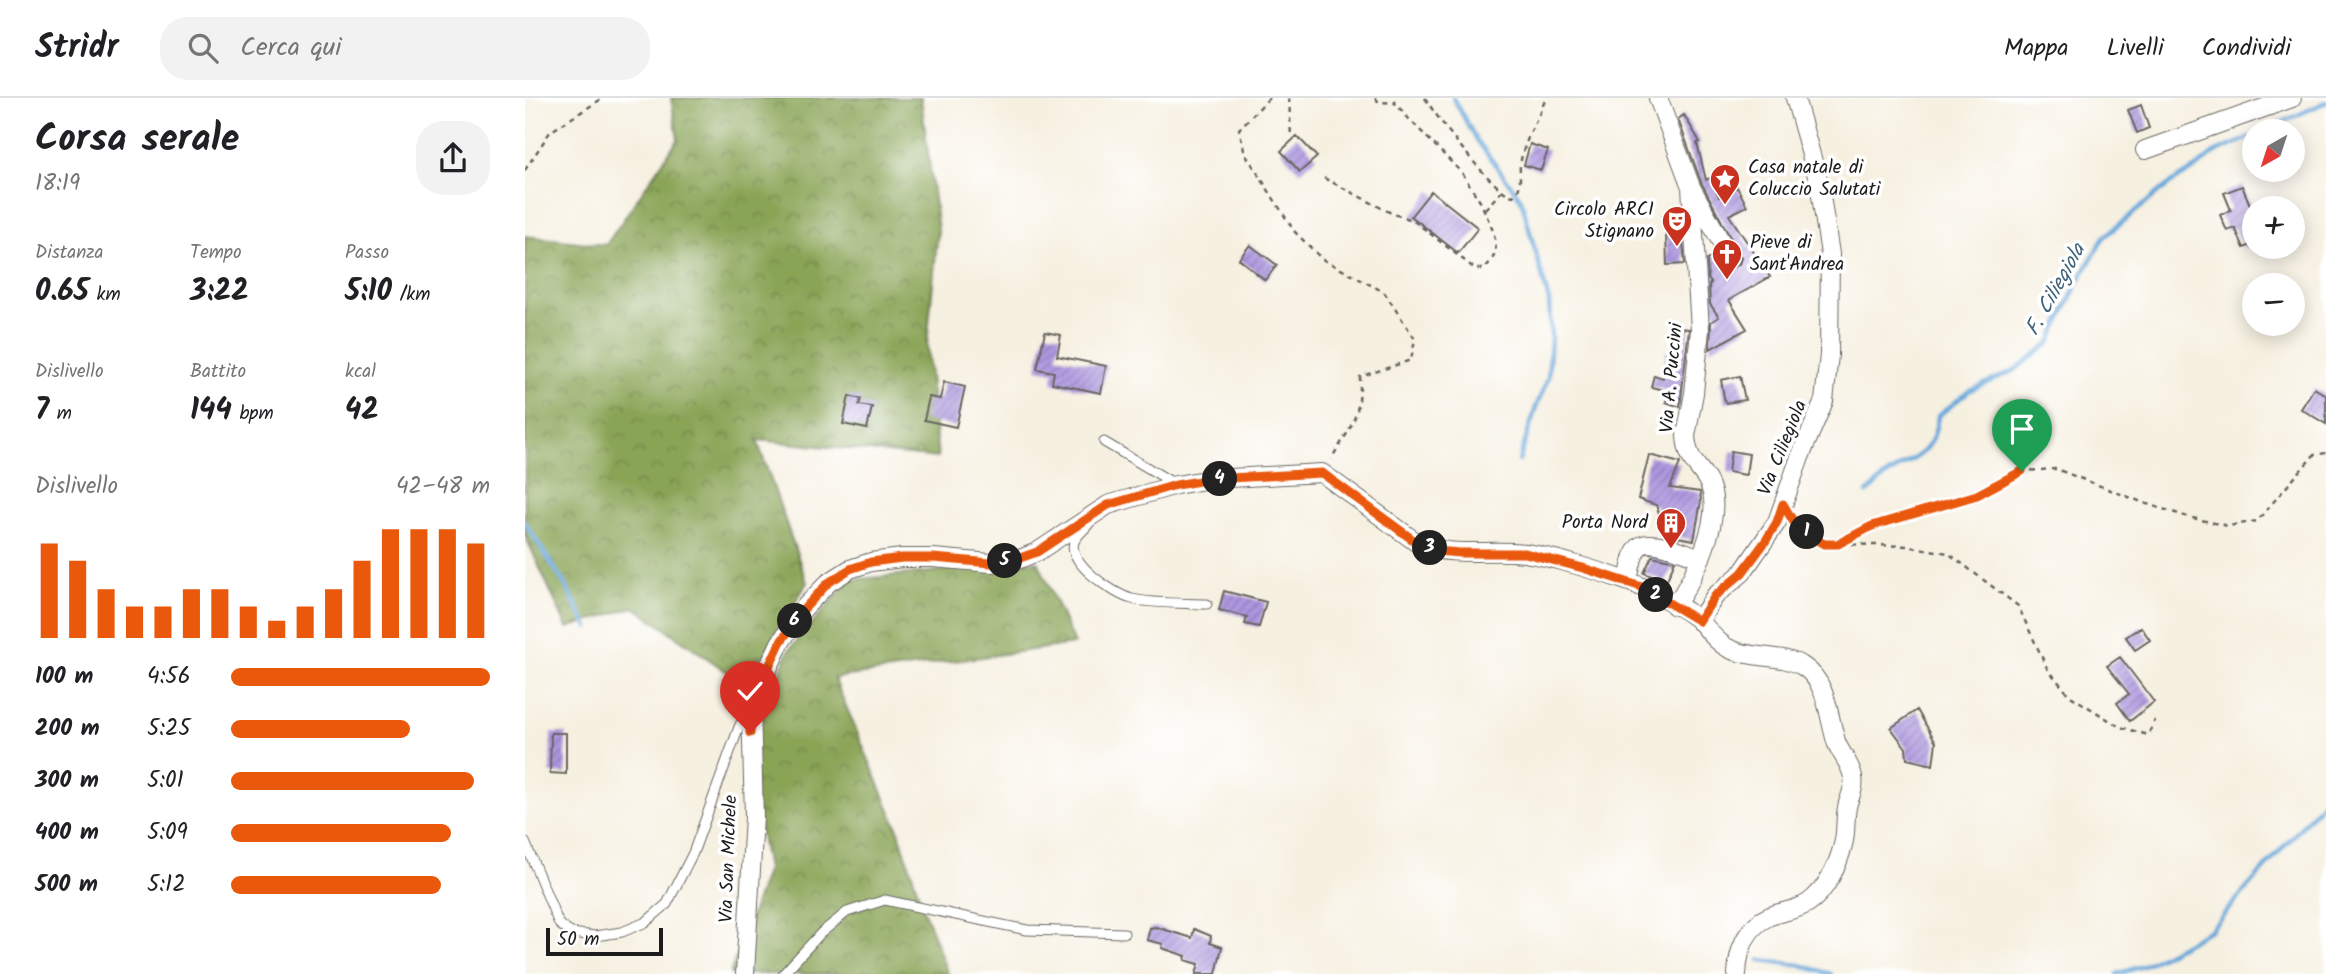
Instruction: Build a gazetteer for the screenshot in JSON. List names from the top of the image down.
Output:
{
  "streets": {
    "street": ["Via A. Puccini", "Via Ciliegiola", "Via San Michele"]
  },
  "water": ["F. Ciliegiola"],
  "places": {
    "place": ["Casa natale di Coluccio Salutati"],
    "theatre": ["Circolo ARCI Stignano"],
    "church": ["Pieve di Sant'Andrea"],
    "building": ["Porta Nord"]
  },
  "scale_bar": "50 m",
  "north": "bottom left",
  "page": {
    "header": "Stridr",
    "search": "Cerca qui",
    "nav": ["Mappa", "Livelli", "Condividi"],
    "heading": ["Corsa serale", "18:19"],
    "map_buttons": ["+", "−"],
    "stats": [
      ["Distanza", "0.65 km"],
      ["Tempo", "3:22"],
      ["Passo", "5:10 /km"],
      ["Dislivello", "7 m"],
      ["Battito", "144 bpm"],
      ["kcal", "42"]
    ],
    "chart": ["Dislivello", "42–48 m"],
    "pins": [
      "4",
      "1",
      "3",
      "5",
      "2",
      "6"
    ],
    "list": [
      {
        "name": "100 m",
        "note": "4:56"
      },
      {
        "name": "200 m",
        "note": "5:25"
      },
      {
        "name": "300 m",
        "note": "5:01"
      },
      {
        "name": "400 m",
        "note": "5:09"
      },
      {
        "name": "500 m",
        "note": "5:12"
      }
    ],
    "scale": "50 m"
  }
}
